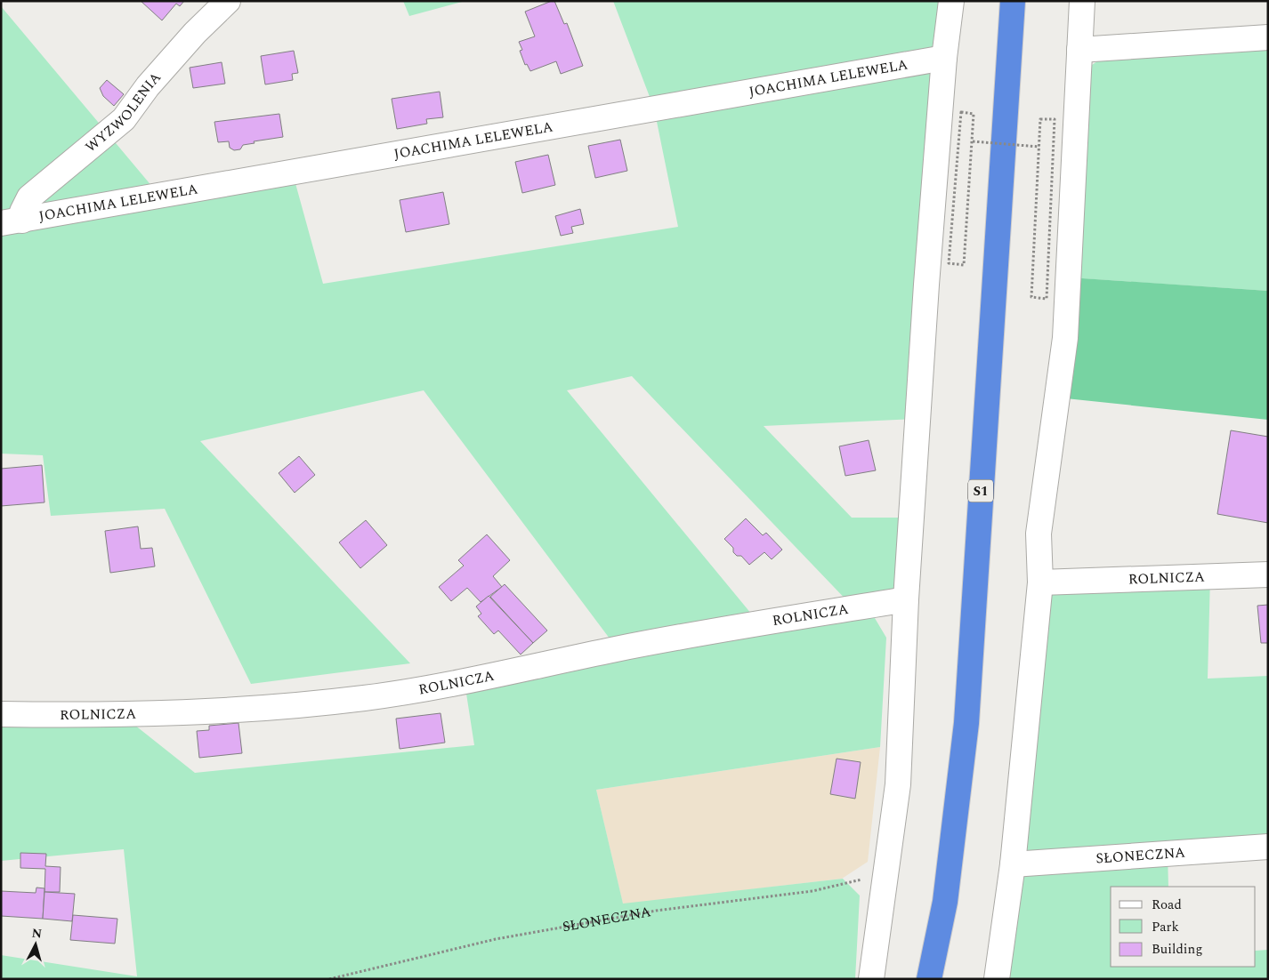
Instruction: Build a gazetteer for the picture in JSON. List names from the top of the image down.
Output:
{
  "streets": {
    "highway": ["S1"],
    "street": [
      "JOACHIMA LELEWELA",
      "WYZWOLENIA",
      "ROLNICZA",
      "SŁONECZNA"
    ]
  },
  "crossings": [
    ["JOACHIMA LELEWELA", "WYZWOLENIA"]
  ],
  "legend": ["Road", "Park", "Building"],
  "north": "top"
}
